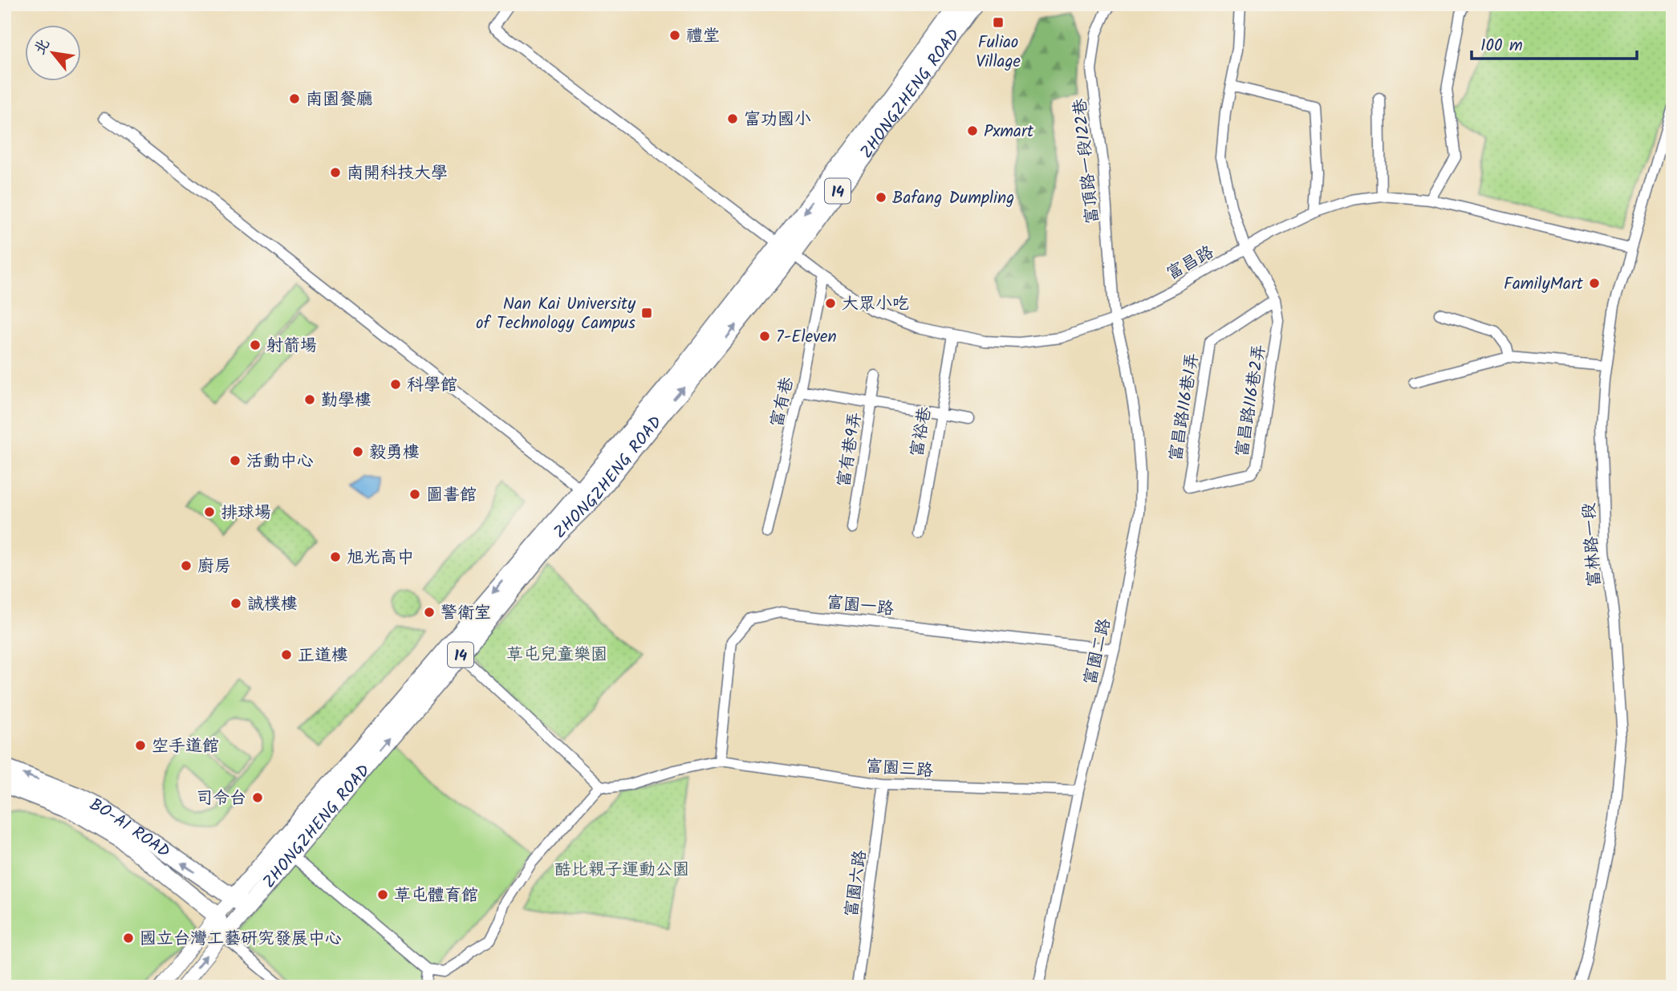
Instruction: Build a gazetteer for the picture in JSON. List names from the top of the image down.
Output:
{
  "streets": {
    "main road": ["ZHONGZHENG ROAD", "14", "BO-AI ROAD"],
    "street": [
      "富頂路一段122巷",
      "富昌路",
      "富昌路116巷2弄",
      "富有巷",
      "富昌路116巷1弄",
      "富裕巷",
      "富有巷9弄",
      "富林路一段",
      "富園一路",
      "富園二路",
      "富園三路",
      "富園六路"
    ]
  },
  "crossings": [
    ["ZHONGZHENG ROAD", "富昌路"],
    ["ZHONGZHENG ROAD", "BO-AI ROAD"],
    ["富頂路一段122巷", "富昌路"],
    ["富頂路一段122巷", "富園二路"],
    ["富昌路", "富有巷"],
    ["富昌路", "富裕巷"],
    ["富昌路", "富林路一段"],
    ["富昌路", "富園二路"],
    ["富昌路116巷2弄", "富昌路116巷1弄"],
    ["富園一路", "富園二路"],
    ["富園一路", "富園三路"],
    ["富園二路", "富園三路"],
    ["富園三路", "富園六路"]
  ],
  "parks": ["草屯兒童樂園", "酷比親子運動公園"],
  "places": {
    "transit": ["Fuliao Village", "Nan Kai University of Technology Campus"],
    "other": [
      "禮堂",
      "南園餐廳",
      "富功國小",
      "Pxmart",
      "南開科技大學",
      "Bafang Dumpling",
      "FamilyMart",
      "大眾小吃",
      "7-Eleven",
      "射箭場",
      "科學館",
      "勤學樓",
      "毅勇樓",
      "活動中心",
      "圖書館",
      "排球場",
      "旭光高中",
      "廚房",
      "誠樸樓",
      "警衛室",
      "正道樓",
      "空手道館",
      "司令台",
      "草屯體育館",
      "國立台灣工藝研究發展中心"
    ]
  },
  "scale_bar": "100 m",
  "north": "top left"
}
